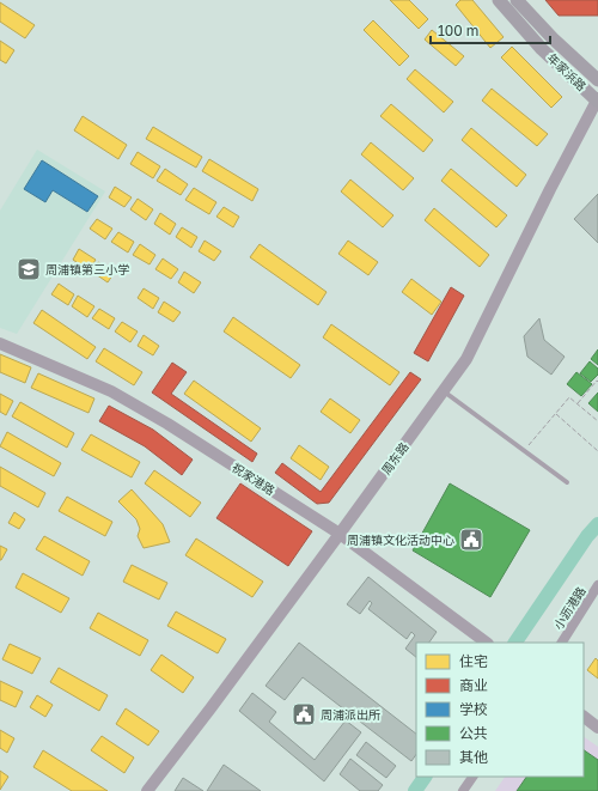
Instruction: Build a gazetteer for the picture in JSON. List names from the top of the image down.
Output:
{
  "streets": {
    "main road": ["年家浜路"],
    "street": ["周东路", "祝家港路", "小沥港路"]
  },
  "crossings": [
    ["年家浜路", "周东路"],
    ["周东路", "祝家港路"]
  ],
  "places": {
    "school or university": ["周浦镇第三小学"],
    "public building": ["周浦镇文化活动中心", "周浦派出所"]
  },
  "legend": [
    "住宅",
    "商业",
    "学校",
    "公共",
    "其他"
  ],
  "scale_bar": "100 m"
}
